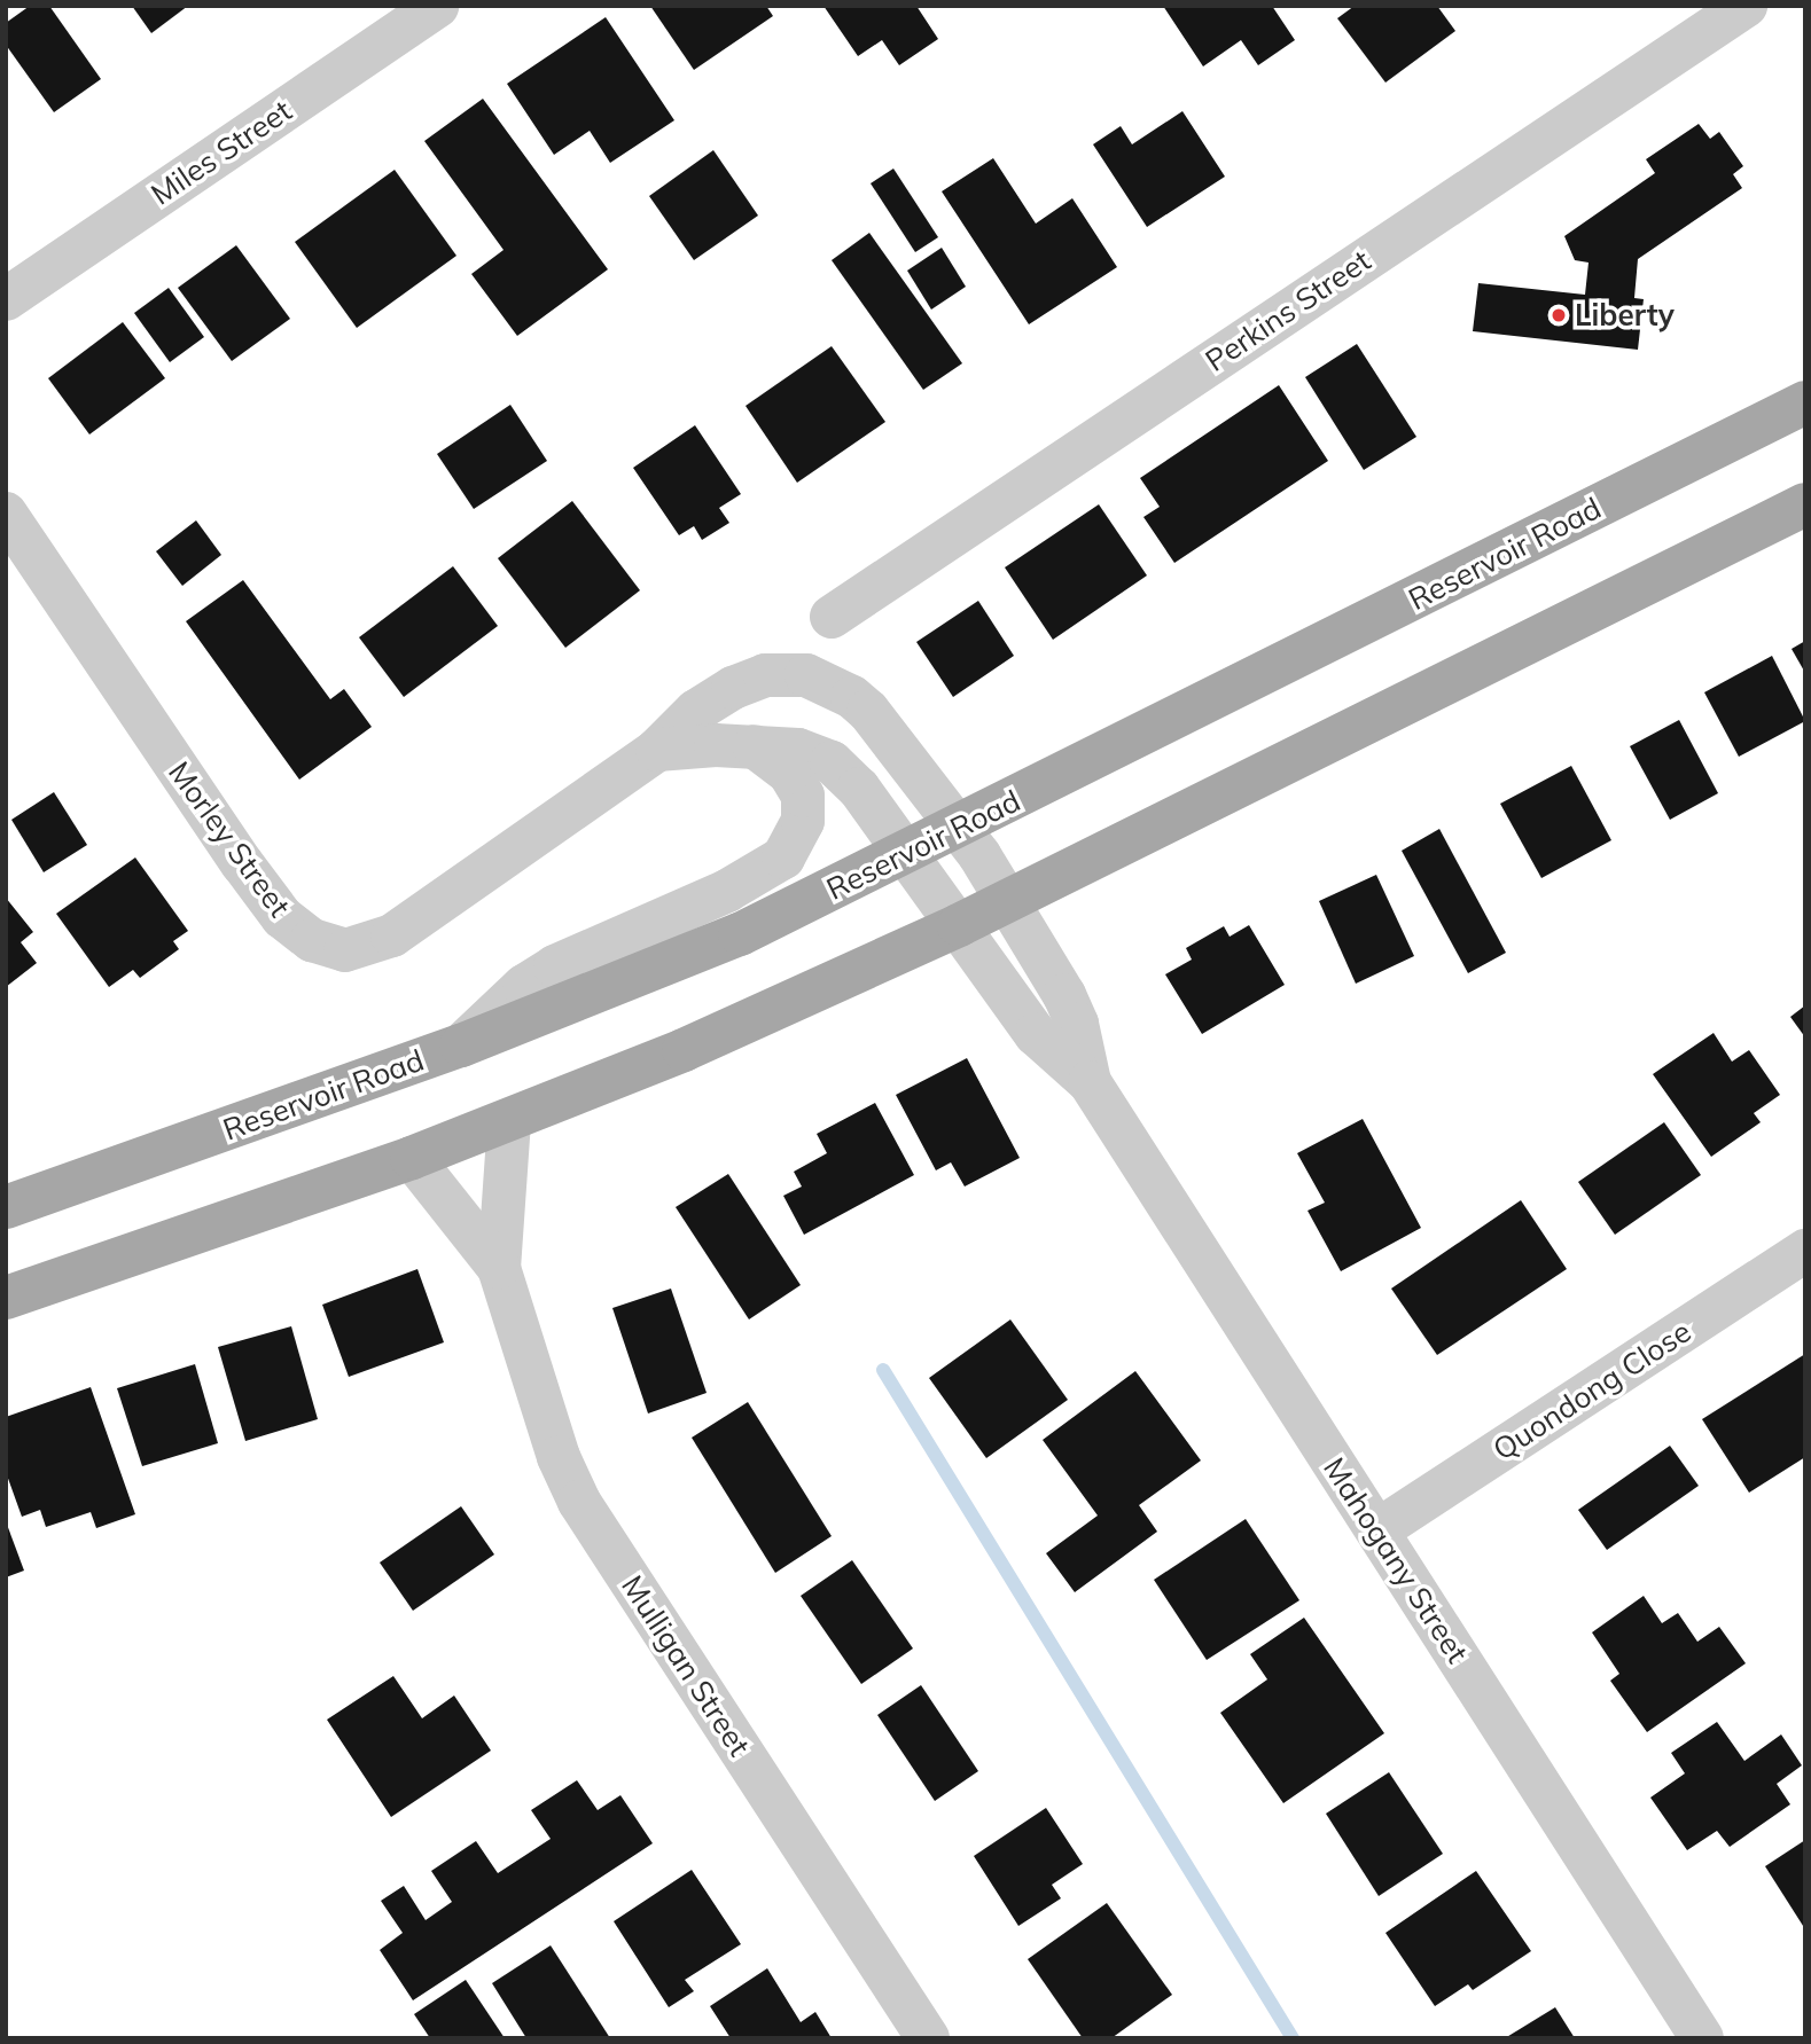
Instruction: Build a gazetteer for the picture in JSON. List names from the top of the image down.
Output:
{
  "streets": {
    "main road": ["Reservoir Road"],
    "street": [
      "Miles Street",
      "Perkins Street",
      "Morley Street",
      "Quondong Close",
      "Mahogany Street",
      "Mulligan Street"
    ]
  },
  "crossings": [
    ["Reservoir Road", "Morley Street"],
    ["Reservoir Road", "Mahogany Street"],
    ["Morley Street", "Mahogany Street"],
    ["Quondong Close", "Mahogany Street"]
  ],
  "places": ["Liberty"]
}
